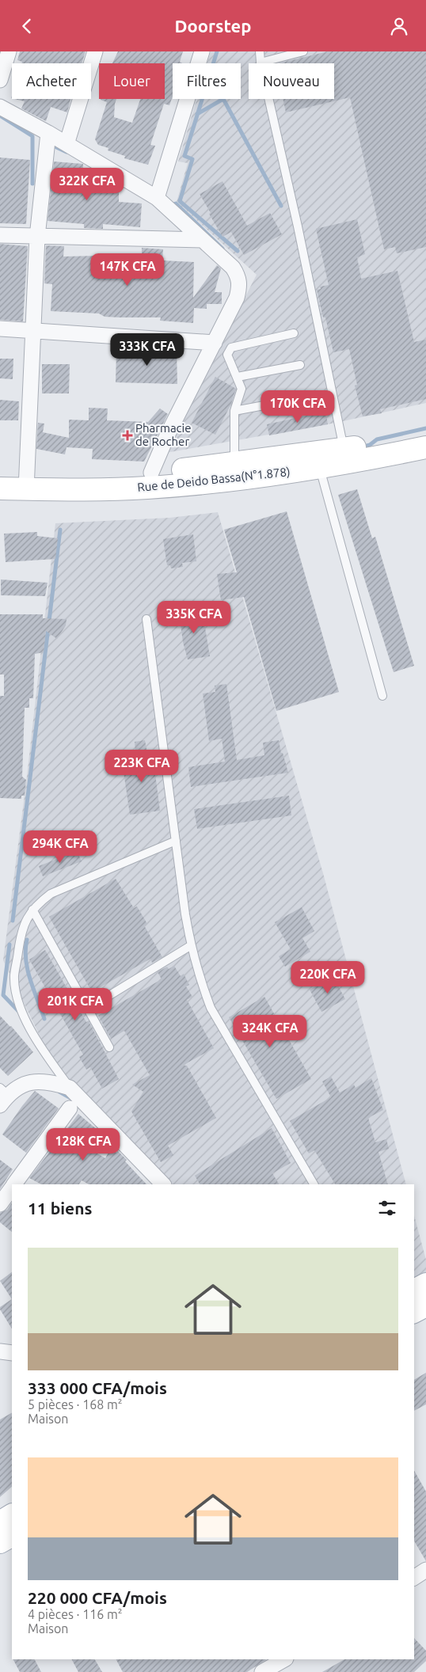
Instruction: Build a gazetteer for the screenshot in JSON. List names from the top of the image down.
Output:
{
  "streets": {
    "main road": ["Rue de Deido Bassa(N°1.878)"]
  },
  "places": {
    "health": ["Pharmacie de Rocher"]
  },
  "page": {
    "header": "Doorstep",
    "chip": [
      "Acheter",
      "Louer",
      "Filtres",
      "Nouveau"
    ],
    "price": [
      "322K CFA",
      "147K CFA",
      "333K CFA",
      "170K CFA",
      "335K CFA",
      "223K CFA",
      "294K CFA",
      "220K CFA",
      "201K CFA",
      "324K CFA",
      "128K CFA"
    ],
    "heading": "11 biens",
    "list": [
      {
        "name": "333 000 CFA/mois",
        "note": "5 pièces · 168 m² · Maison"
      },
      {
        "name": "220 000 CFA/mois",
        "note": "4 pièces · 116 m² · Maison"
      }
    ]
  }
}
